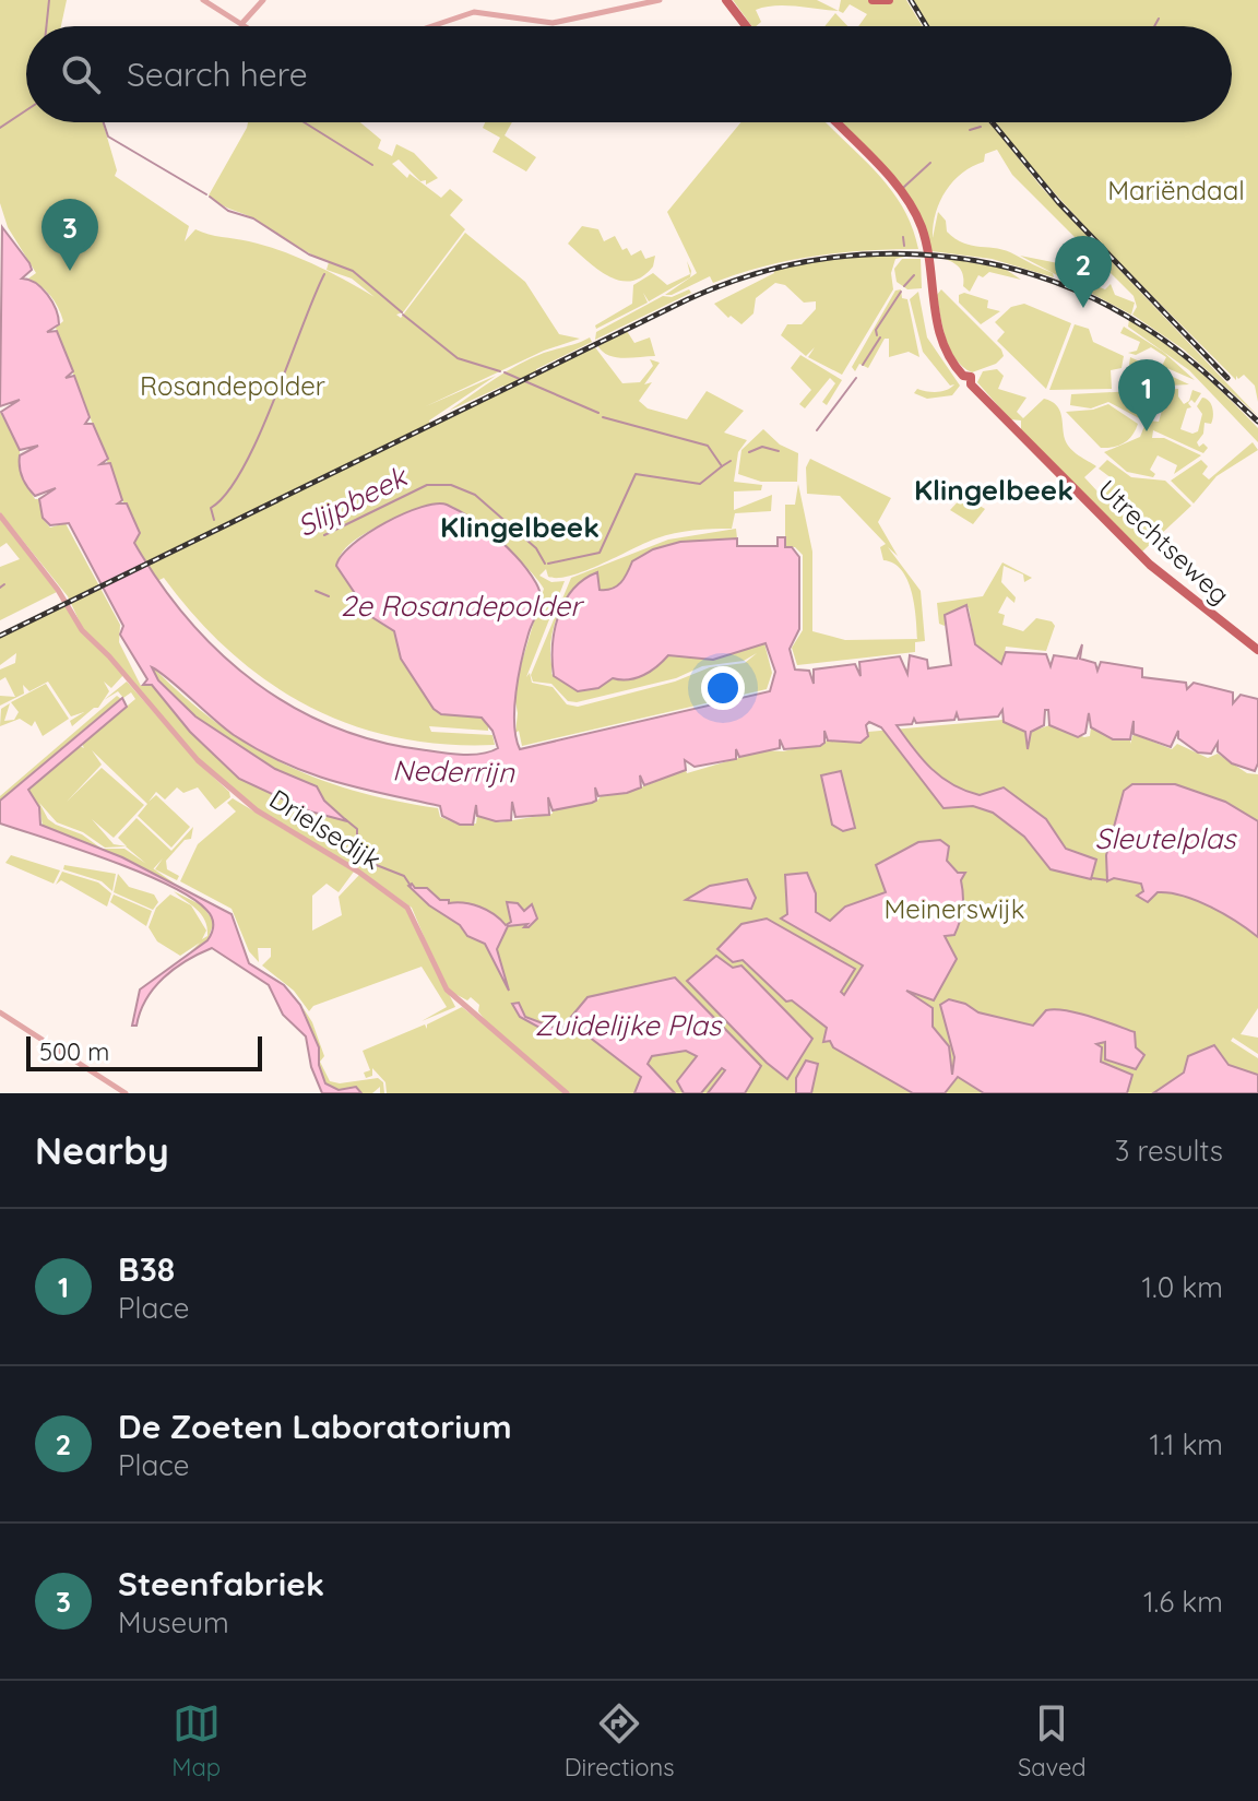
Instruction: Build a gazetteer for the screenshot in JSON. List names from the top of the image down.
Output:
{
  "streets": {
    "main road": ["Utrechtseweg"],
    "street": ["Drielsedijk"]
  },
  "districts": ["Klingelbeek", "Klingelbeek"],
  "water": [
    "Slijpbeek",
    "2e Rosandepolder",
    "Nederrijn",
    "Sleutelplas",
    "Zuidelijke Plas"
  ],
  "parks": ["Mariëndaal", "Rosandepolder", "Meinerswijk"],
  "scale_bar": "500 m",
  "page": {
    "search": "Search here",
    "pins": ["3", "2", "1"],
    "scale": "500 m",
    "heading": ["Nearby", "3 results"],
    "list": [
      {
        "mark": "1",
        "name": "B38",
        "note": "Place",
        "value": "1.0 km"
      },
      {
        "mark": "2",
        "name": "De Zoeten Laboratorium",
        "note": "Place",
        "value": "1.1 km"
      },
      {
        "mark": "3",
        "name": "Steenfabriek",
        "note": "Museum",
        "value": "1.6 km"
      }
    ],
    "nav": ["Map", "Directions", "Saved"]
  }
}
